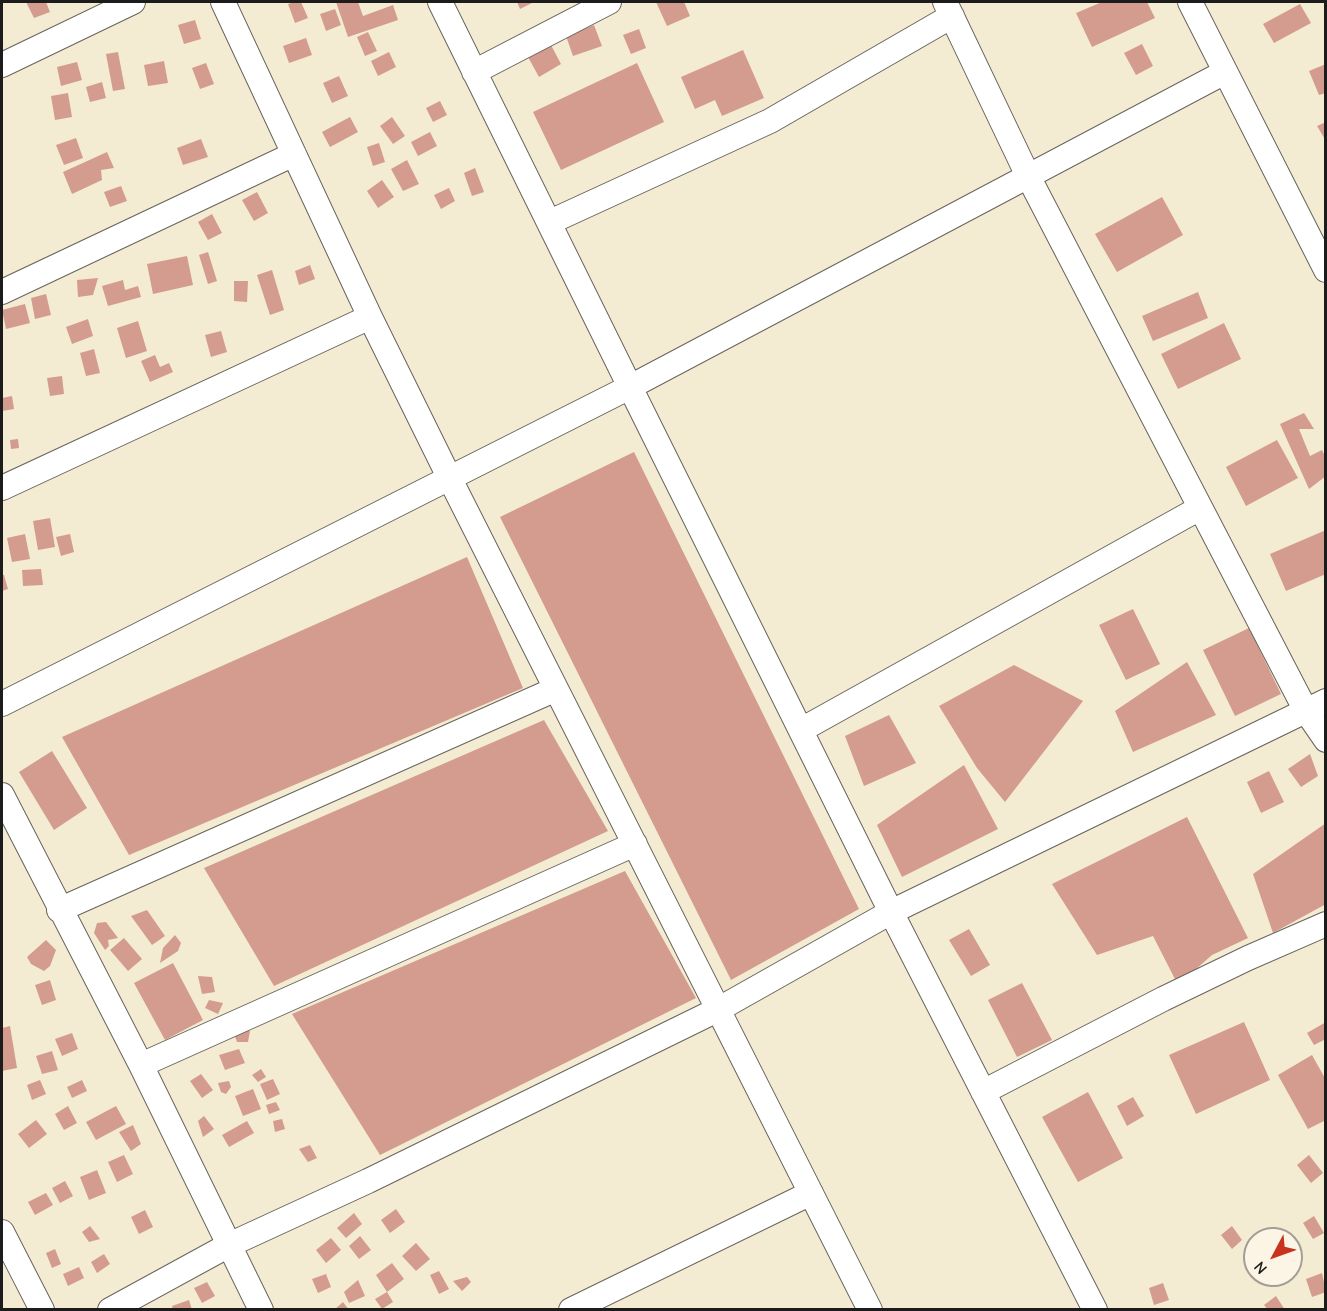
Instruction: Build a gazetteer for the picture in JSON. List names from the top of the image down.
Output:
{
  "north": "bottom left"
}
